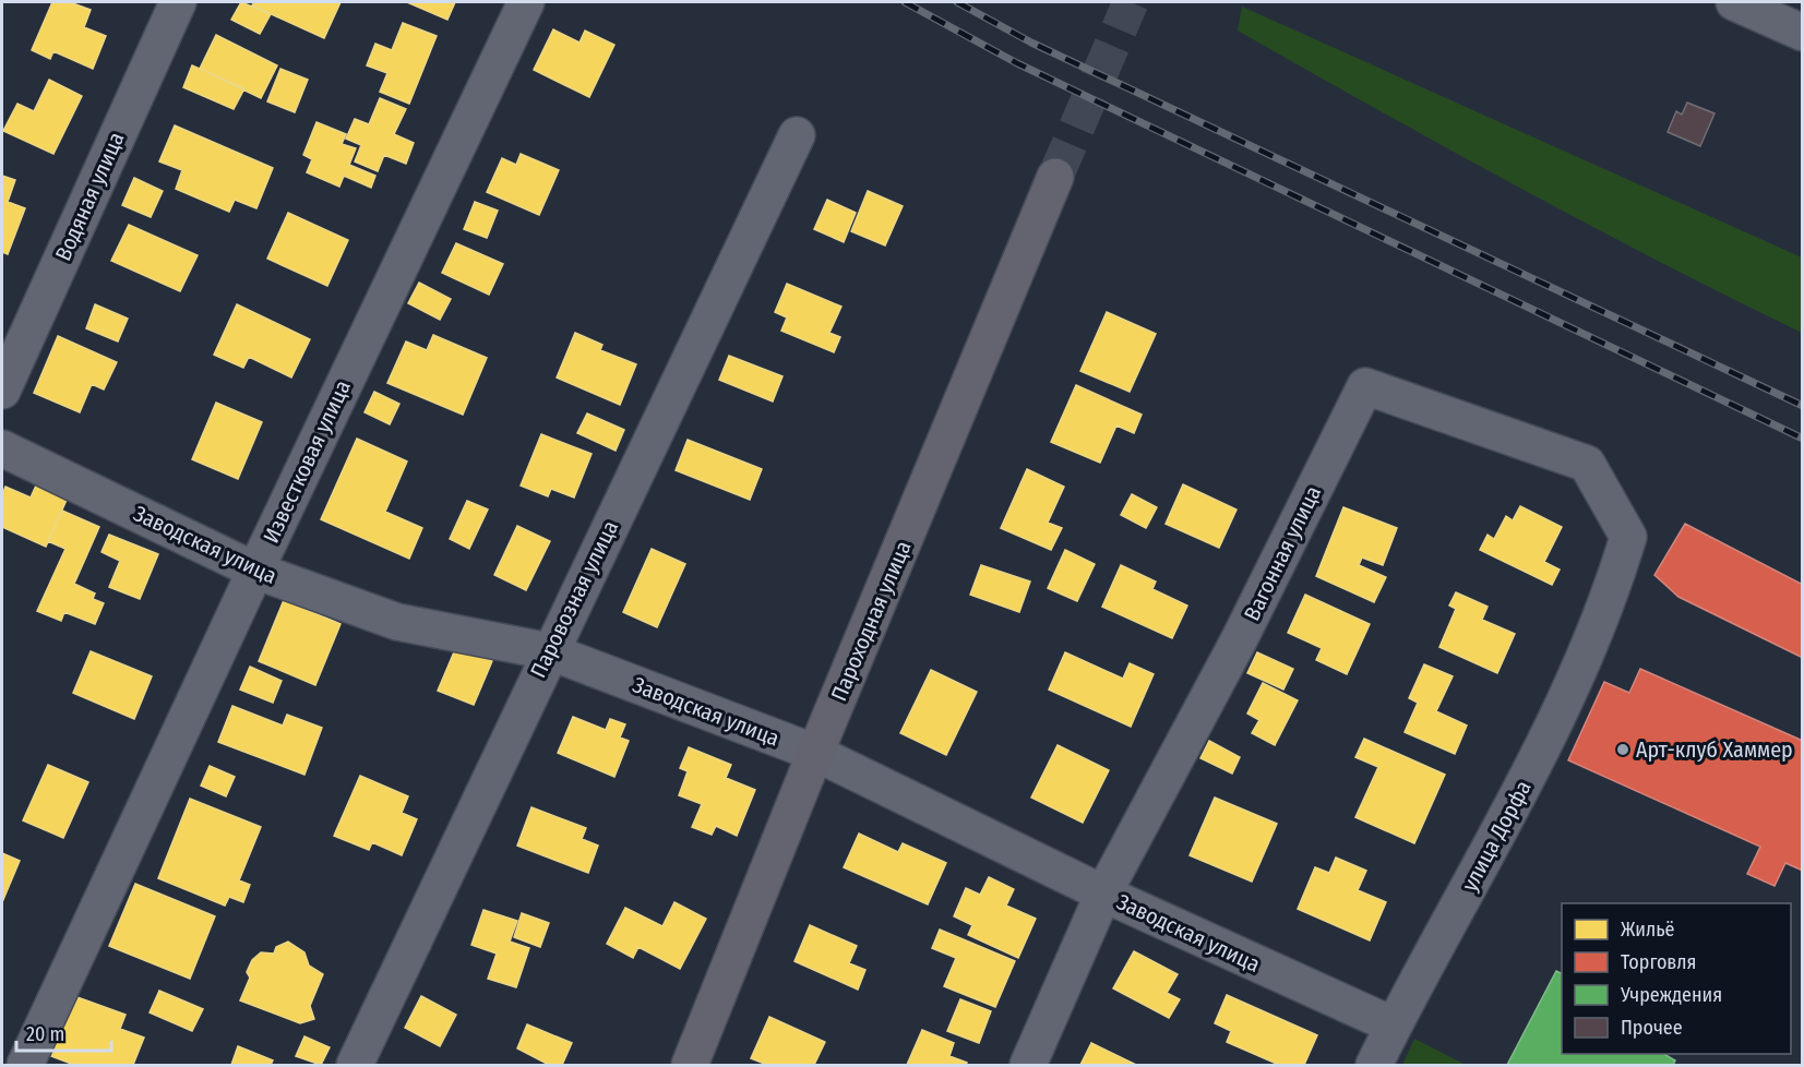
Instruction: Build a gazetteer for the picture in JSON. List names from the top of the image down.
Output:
{
  "streets": {
    "main road": ["Пароходная улица"],
    "street": [
      "Водяная улица",
      "Известковая улица",
      "Заводская улица",
      "Вагонная улица",
      "Паровозная улица",
      "улица Дорфа"
    ]
  },
  "crossings": [
    ["Известковая улица", "Заводская улица"],
    ["Заводская улица", "Вагонная улица"],
    ["Заводская улица", "Паровозная улица"],
    ["Заводская улица", "Пароходная улица"],
    ["Заводская улица", "улица Дорфа"],
    ["Вагонная улица", "улица Дорфа"]
  ],
  "places": ["Арт-клуб Хаммер"],
  "legend": [
    "Жильё",
    "Торговля",
    "Учреждения",
    "Прочее"
  ],
  "scale_bar": "20 m"
}
